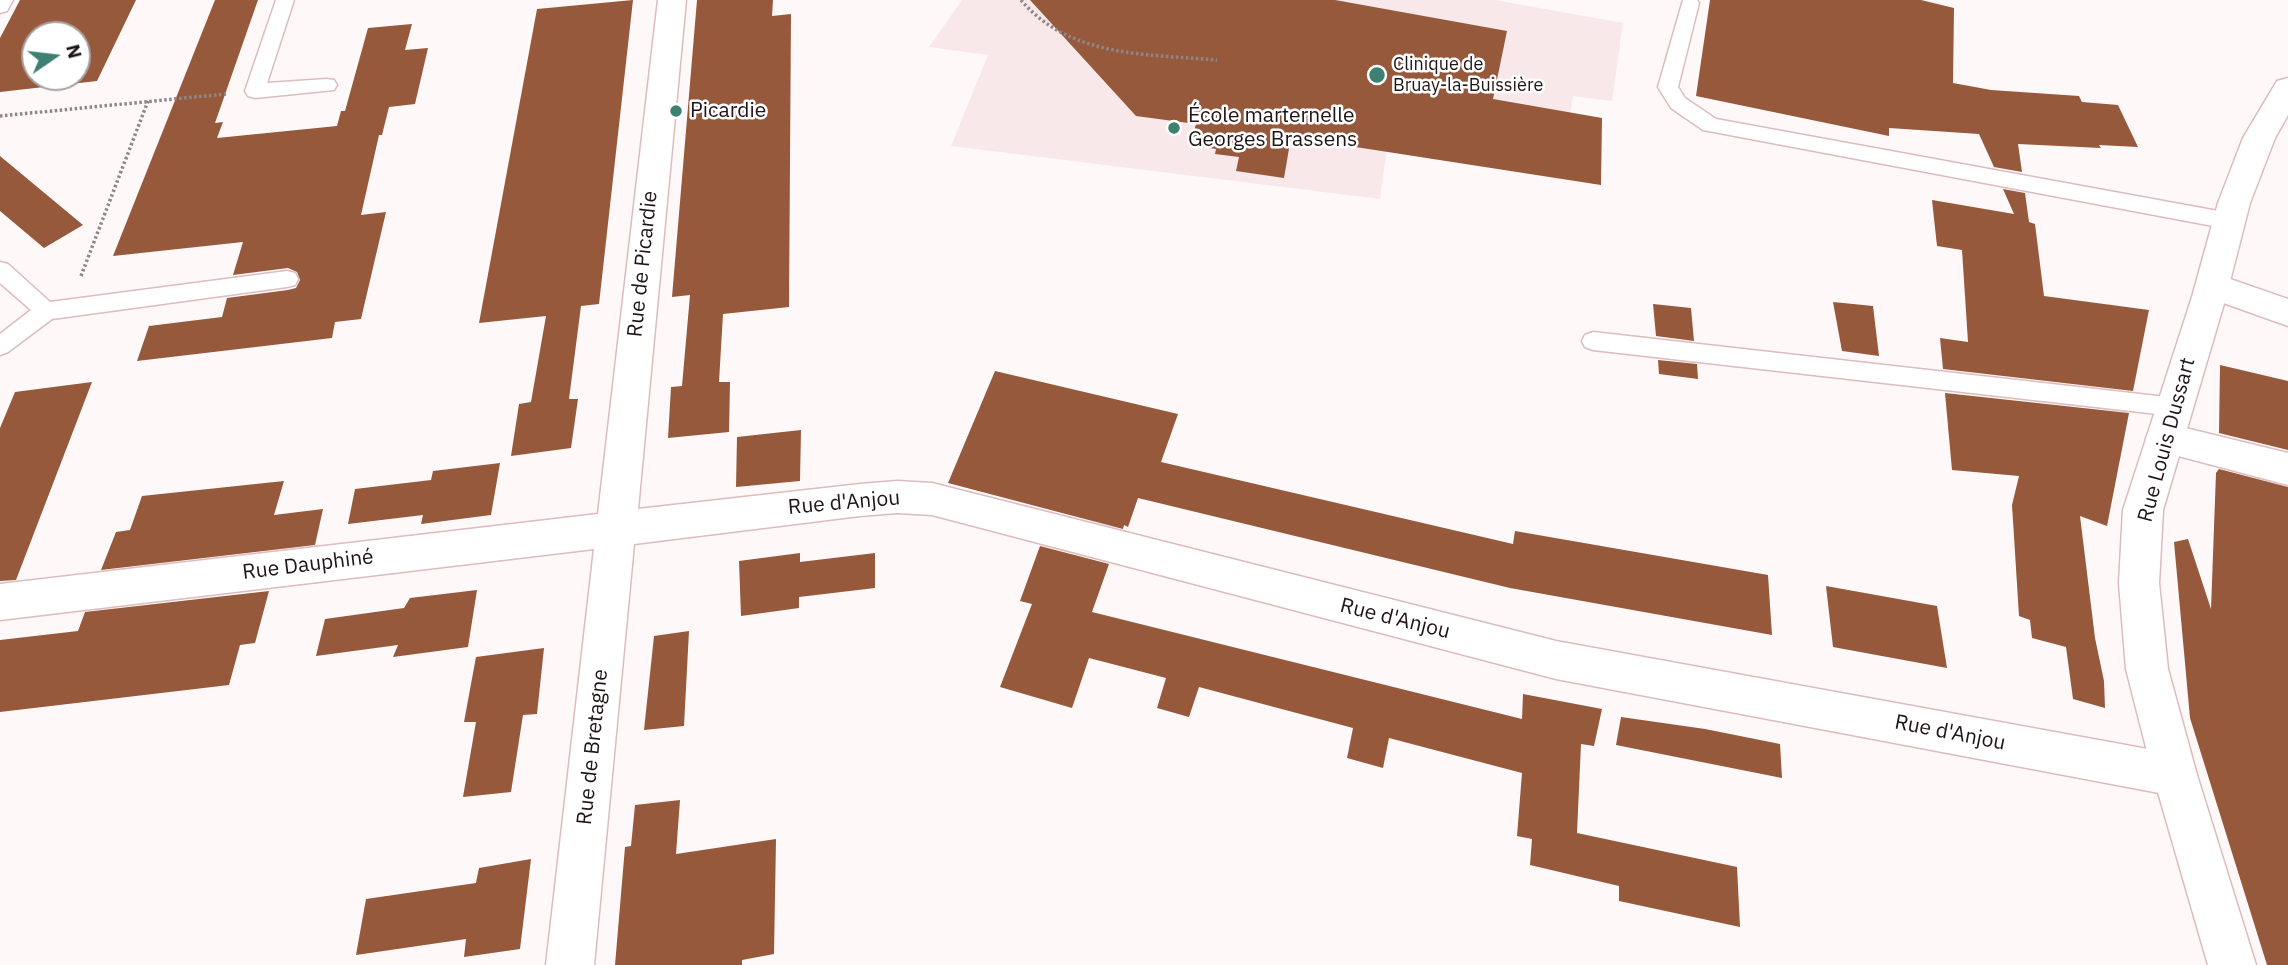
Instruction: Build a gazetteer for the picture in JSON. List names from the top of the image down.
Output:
{
  "streets": {
    "street": [
      "Rue de Picardie",
      "Rue Louis Dussart",
      "Rue d'Anjou",
      "Rue Dauphiné",
      "Rue de Bretagne"
    ]
  },
  "crossings": [
    ["Rue de Picardie", "Rue d'Anjou"],
    ["Rue de Picardie", "Rue Dauphiné"],
    ["Rue de Picardie", "Rue de Bretagne"],
    ["Rue Louis Dussart", "Rue d'Anjou"],
    ["Rue d'Anjou", "Rue Dauphiné"],
    ["Rue d'Anjou", "Rue de Bretagne"],
    ["Rue Dauphiné", "Rue de Bretagne"]
  ],
  "places": ["Clinique de Bruay-la-Buissière", "Picardie", "École marternelle Georges Brassens"],
  "north": "right"
}
